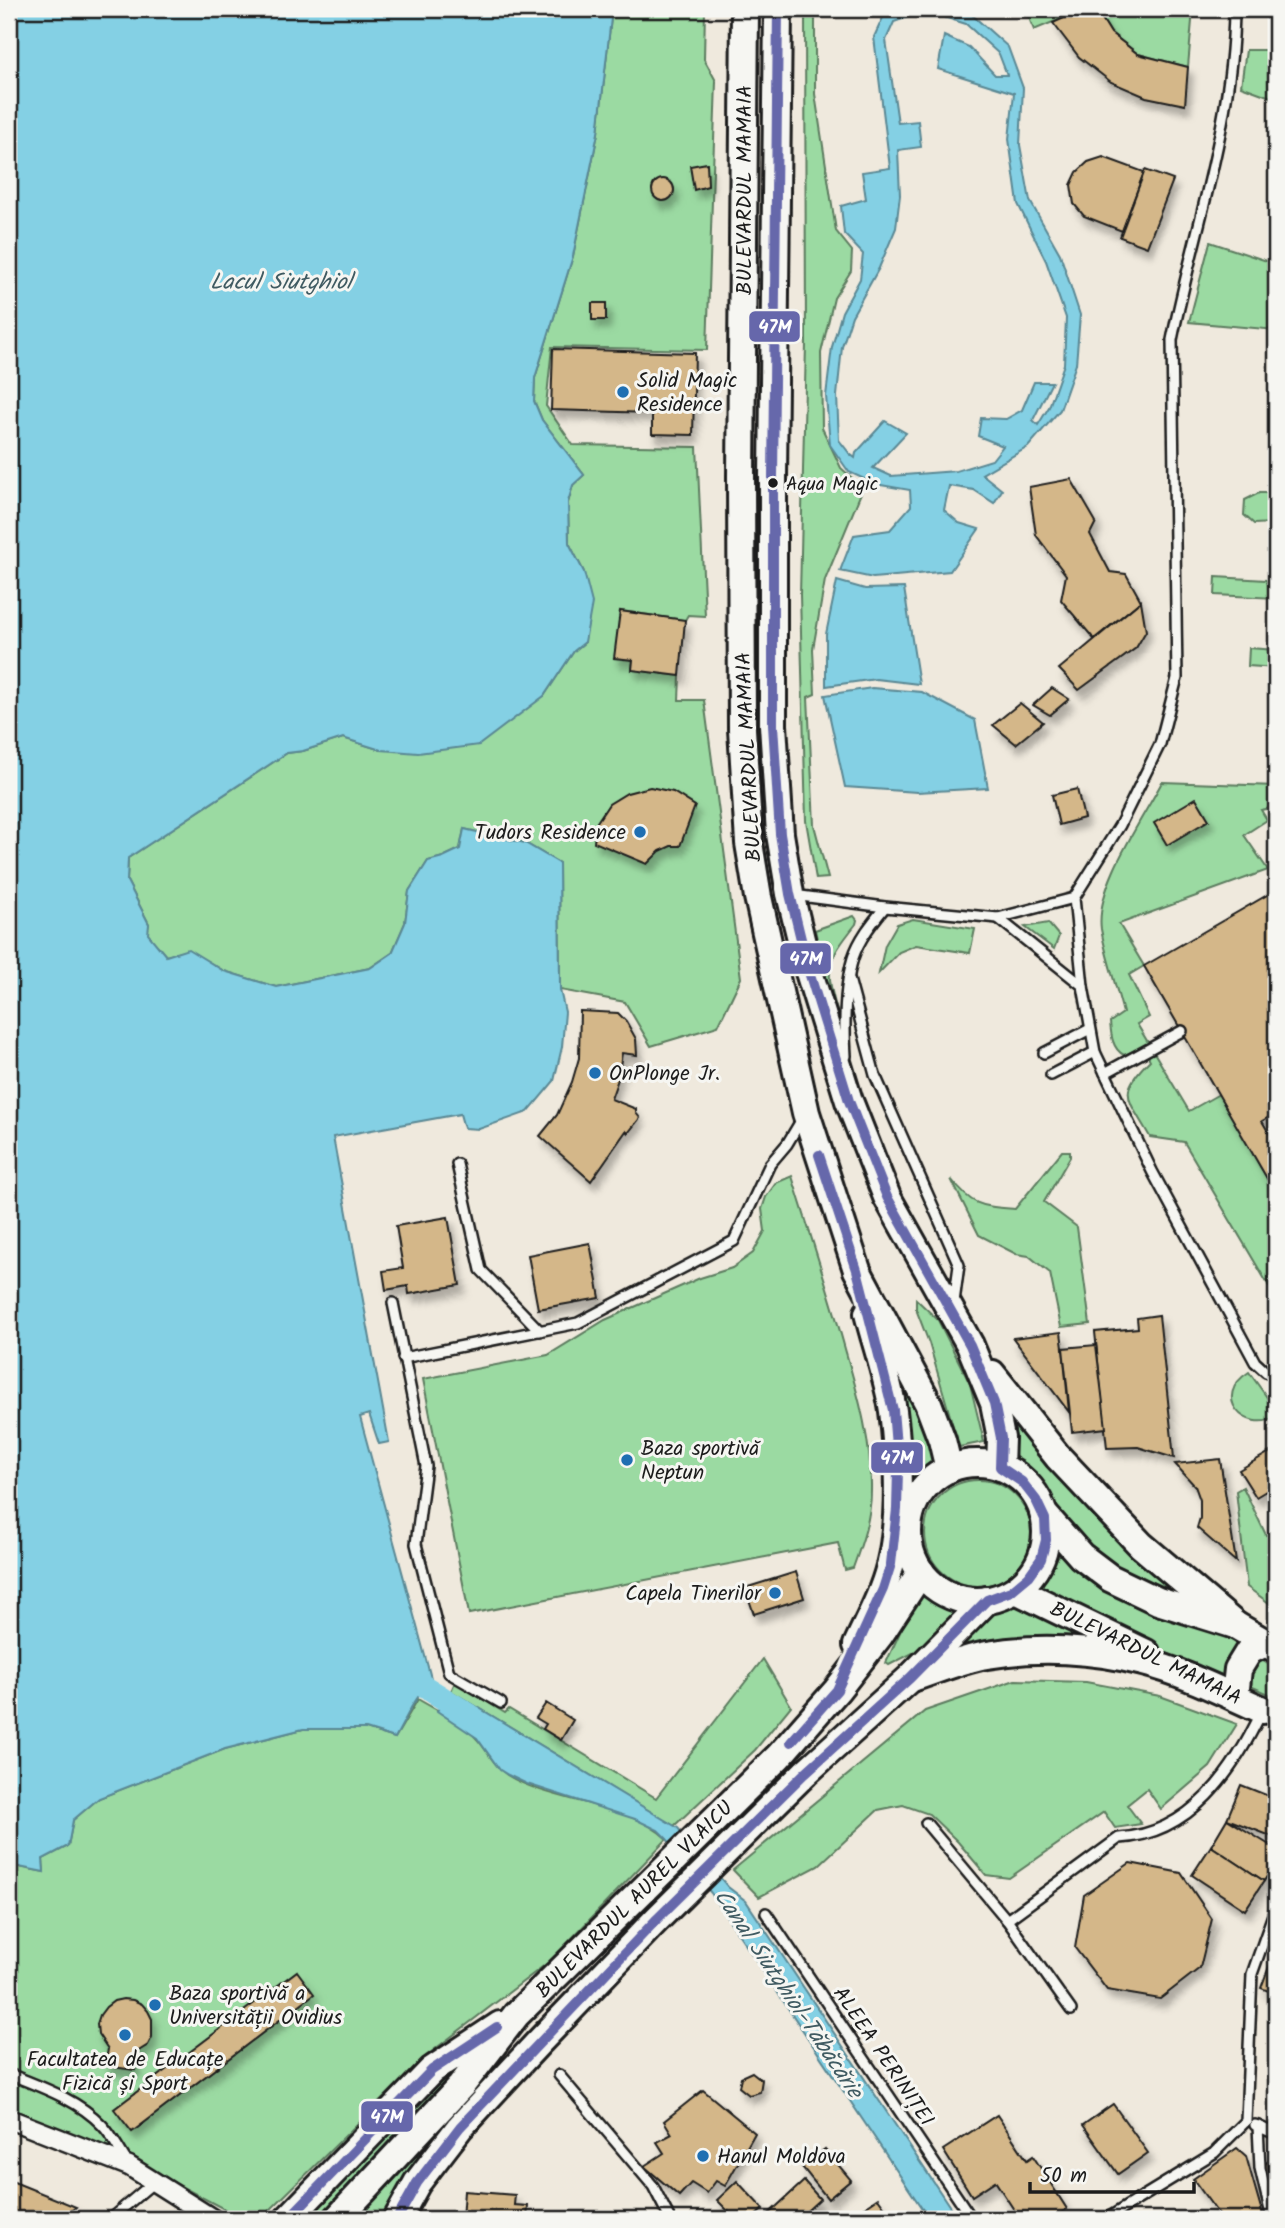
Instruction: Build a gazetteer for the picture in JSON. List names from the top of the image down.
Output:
{
  "streets": {
    "main road": ["BULEVARDUL MAMAIA", "BULEVARDUL AUREL VLAICU"],
    "lane": ["ALEEA PERINIȚEI"]
  },
  "crossings": [
    ["BULEVARDUL MAMAIA", "BULEVARDUL AUREL VLAICU"]
  ],
  "water": ["Lacul Siutghiol", "Canal Siutghiol-Tăbăcărie"],
  "places": [
    "Solid Magic Residence",
    "Aqua Magic",
    "Tudors Residence",
    "OnPlonge Jr.",
    "Baza sportivă Neptun",
    "Capela Tinerilor",
    "Baza sportivă a Universității Ovidius",
    "Facultatea de Educațe Fizică și Sport",
    "Hanul Moldova"
  ],
  "lines": ["transit line 47M"],
  "scale_bar": "50 m"
}
